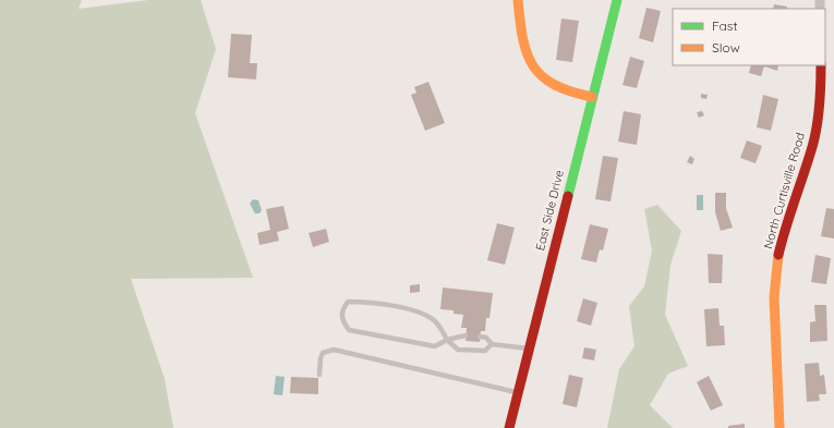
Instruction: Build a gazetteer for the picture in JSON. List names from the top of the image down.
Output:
{
  "streets": {
    "street": ["North Curtisville Road", "East Side Drive"]
  },
  "legend": ["Fast", "Slow"]
}
